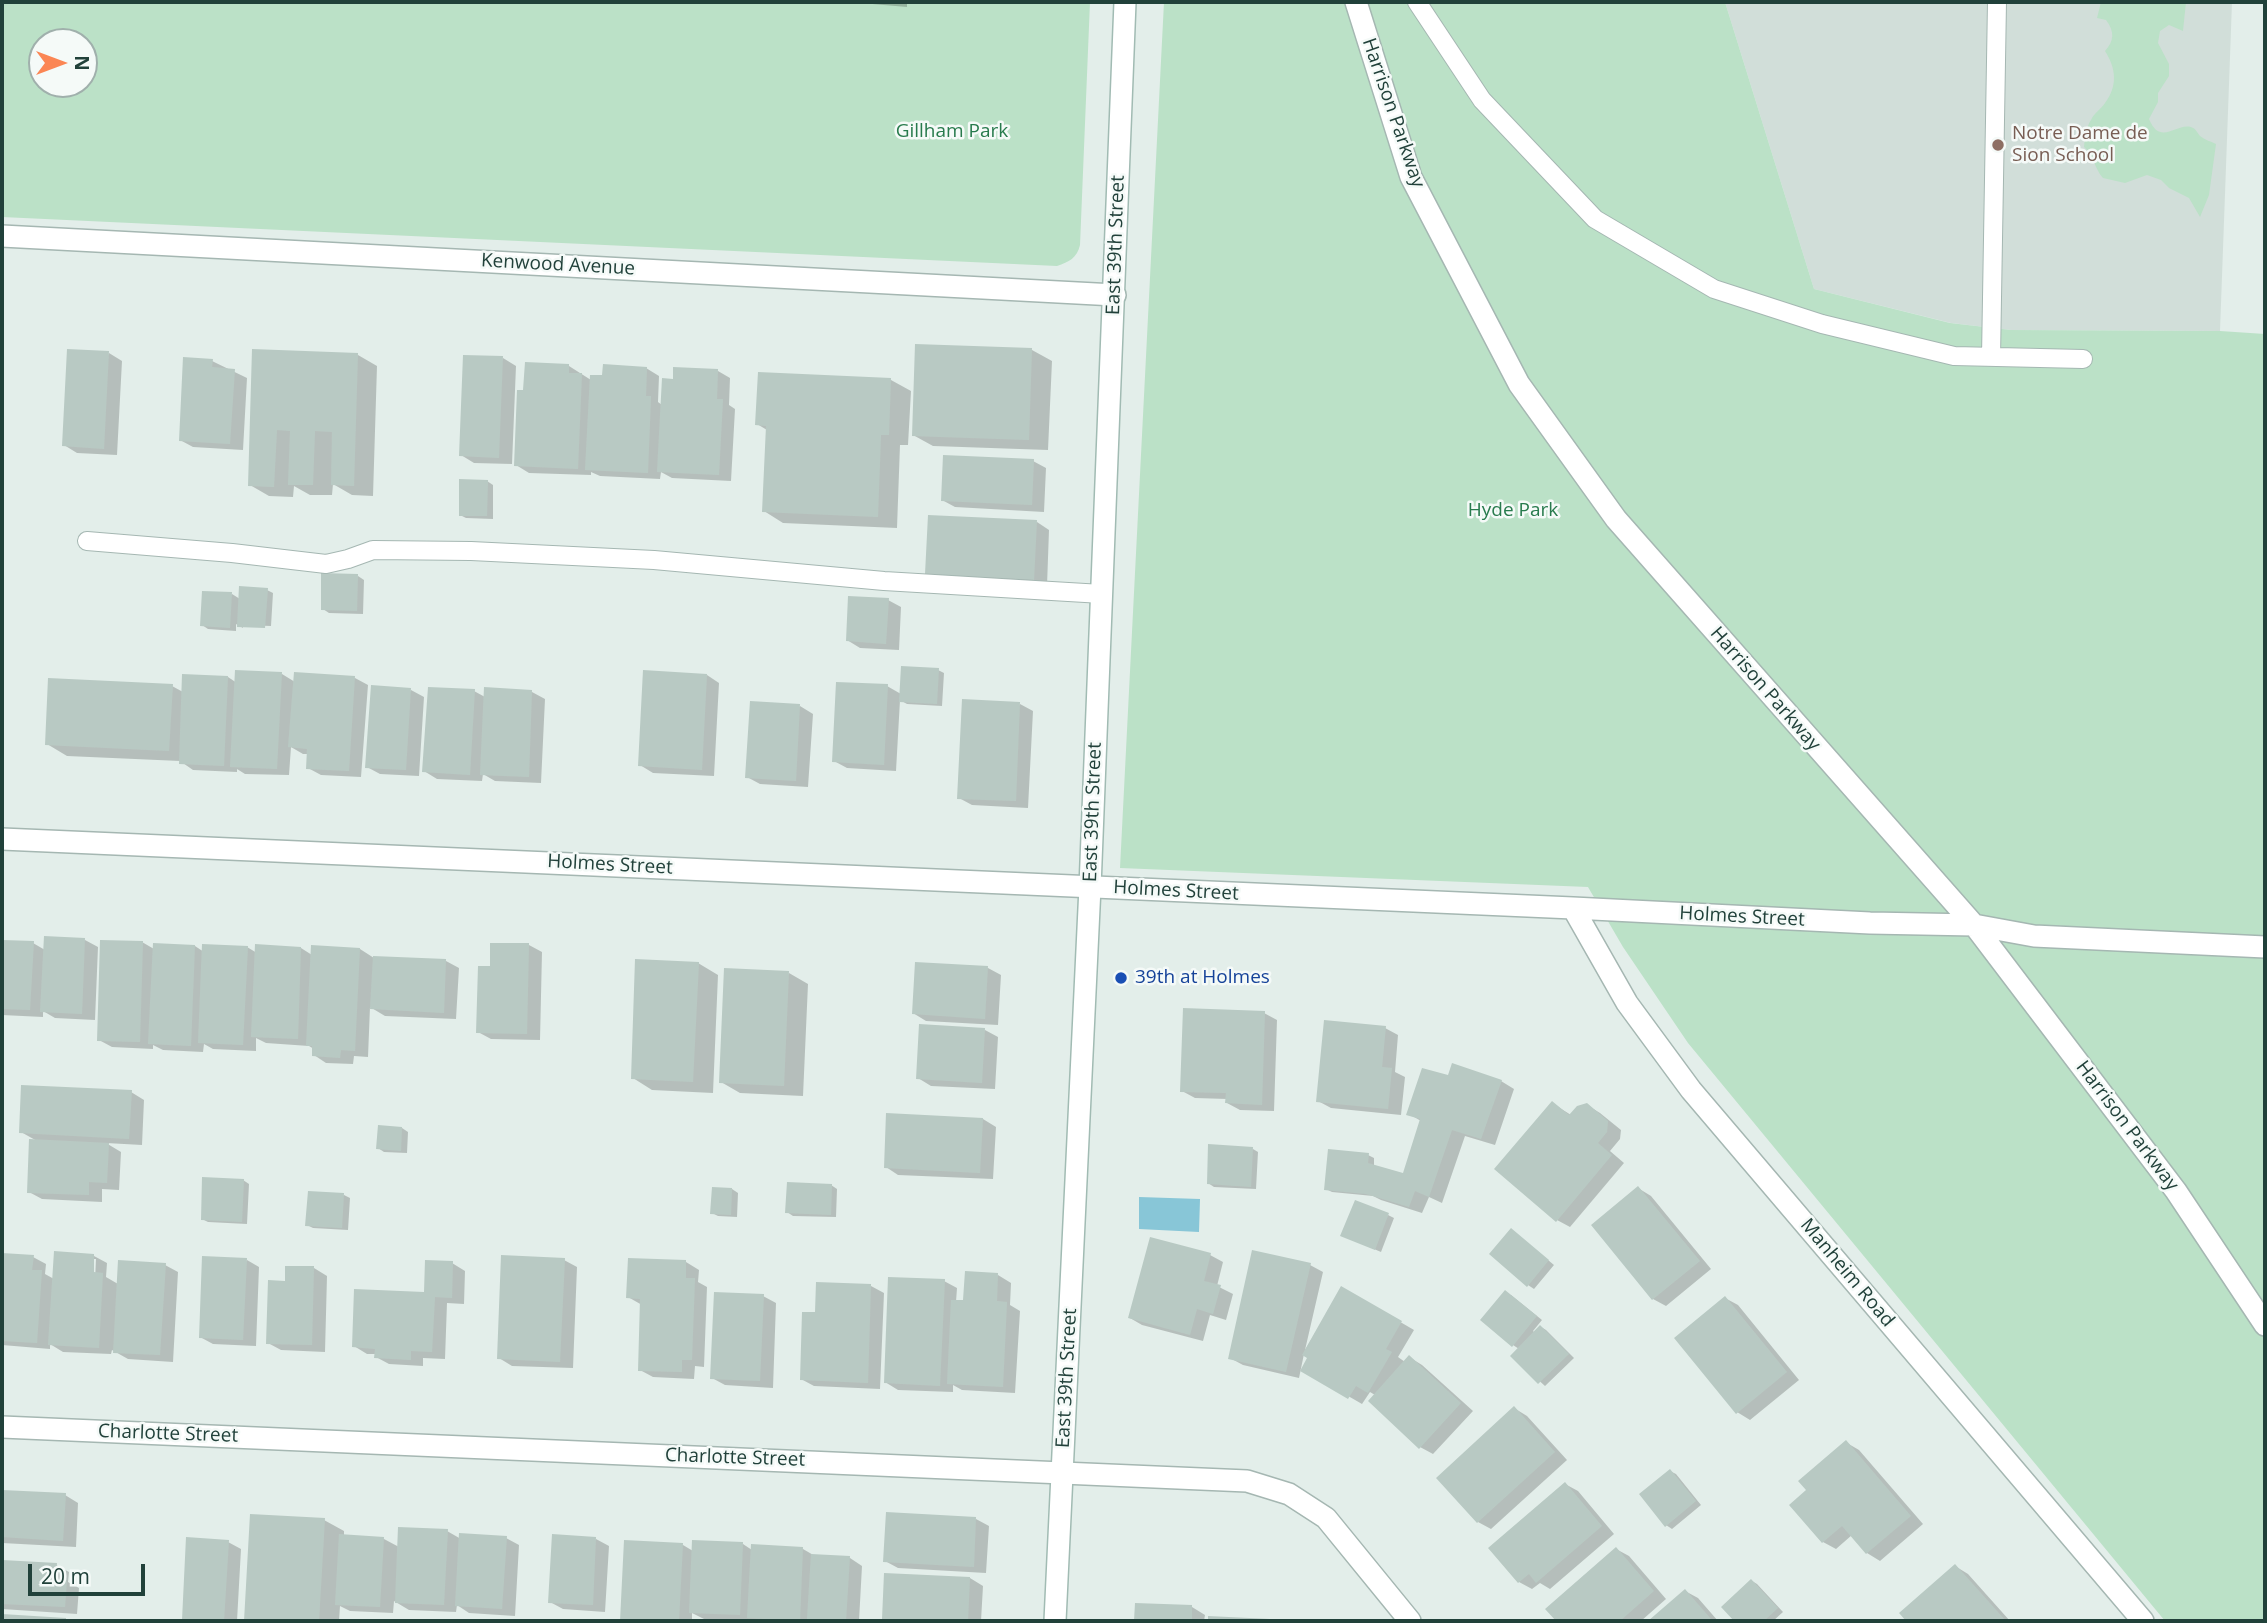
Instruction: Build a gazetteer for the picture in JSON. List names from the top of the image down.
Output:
{
  "streets": {
    "street": [
      "Harrison Parkway",
      "East 39th Street",
      "Kenwood Avenue",
      "Holmes Street",
      "Manheim Road",
      "Charlotte Street"
    ]
  },
  "crossings": [
    ["Harrison Parkway", "Holmes Street"],
    ["East 39th Street", "Kenwood Avenue"],
    ["East 39th Street", "Holmes Street"],
    ["East 39th Street", "Charlotte Street"],
    ["Holmes Street", "Manheim Road"]
  ],
  "parks": ["Gillham Park", "Hyde Park"],
  "places": ["Notre Dame de Sion School", "39th at Holmes"],
  "scale_bar": "20 m",
  "north": "right"
}
